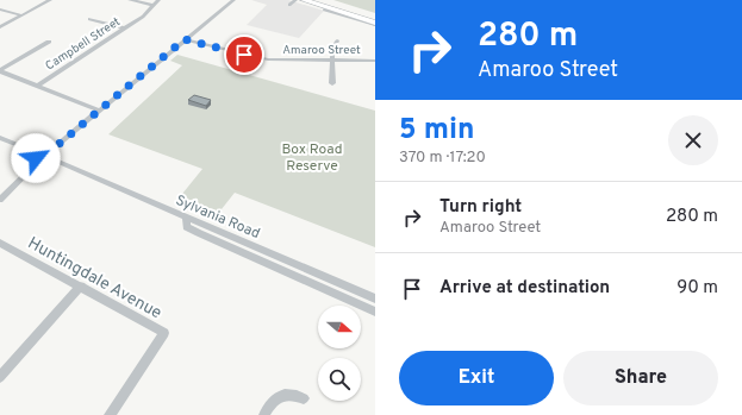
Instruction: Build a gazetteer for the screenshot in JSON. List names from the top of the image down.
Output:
{
  "streets": {
    "street": [
      "Campbell Street",
      "Amaroo Street",
      "Sylvania Road",
      "Huntingdale Avenue"
    ]
  },
  "parks": ["Box Road Reserve"],
  "north": "right",
  "page": {
    "turn": ["280 m", "Amaroo Street"],
    "heading": ["5 min", "370 m · 17:20"],
    "list": [
      {
        "name": "Turn right",
        "note": "Amaroo Street",
        "value": "280 m"
      },
      {
        "name": "Arrive at destination",
        "value": "90 m"
      }
    ],
    "buttons": ["Exit", "Share"]
  }
}
